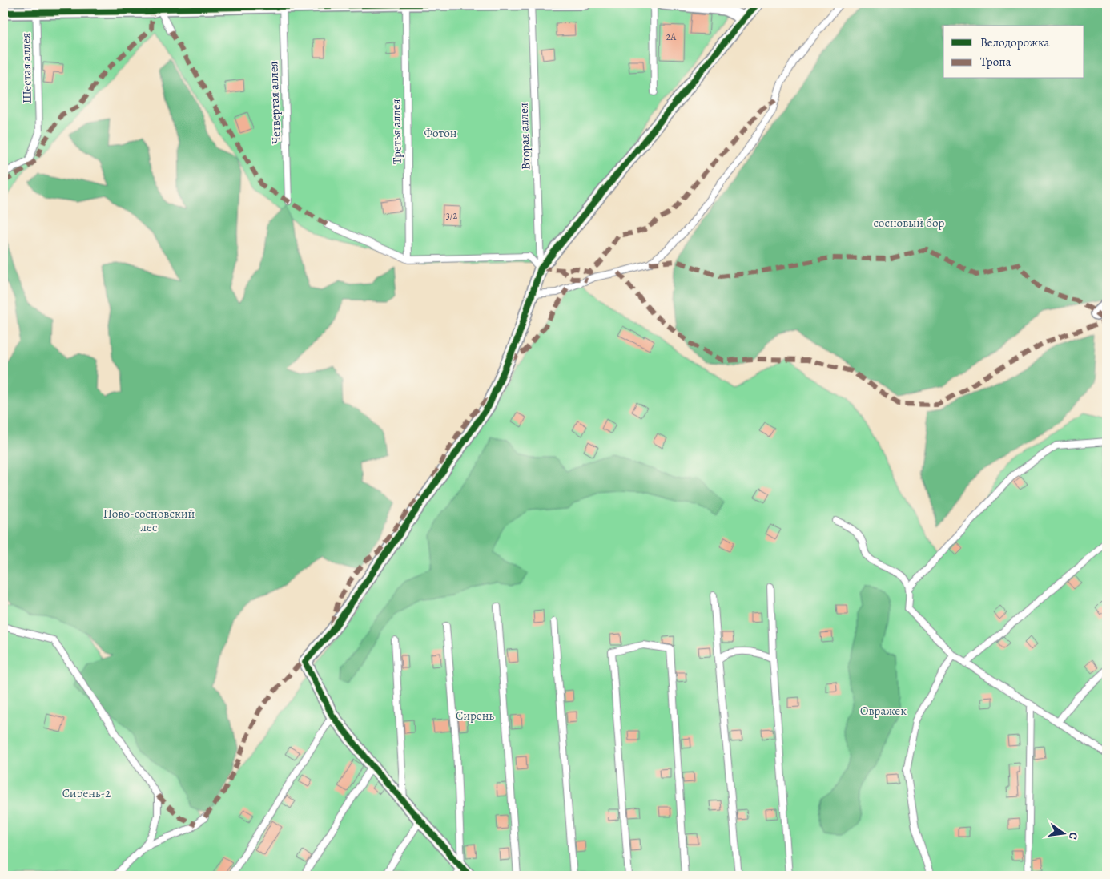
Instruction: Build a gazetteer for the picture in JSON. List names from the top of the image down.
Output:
{
  "streets": {
    "lane": [
      "Шестая аллея",
      "Четвертая аллея",
      "Третья аллея",
      "Вторая аллея"
    ]
  },
  "parks": [
    "Фотон",
    "сосновый бор",
    "Ново-сосновский лес",
    "Овражек",
    "Сирень",
    "Сирень-2"
  ],
  "house_numbers": ["2А", "3/2"],
  "legend": ["Велодорожка", "Тропа"],
  "north": "right"
}
